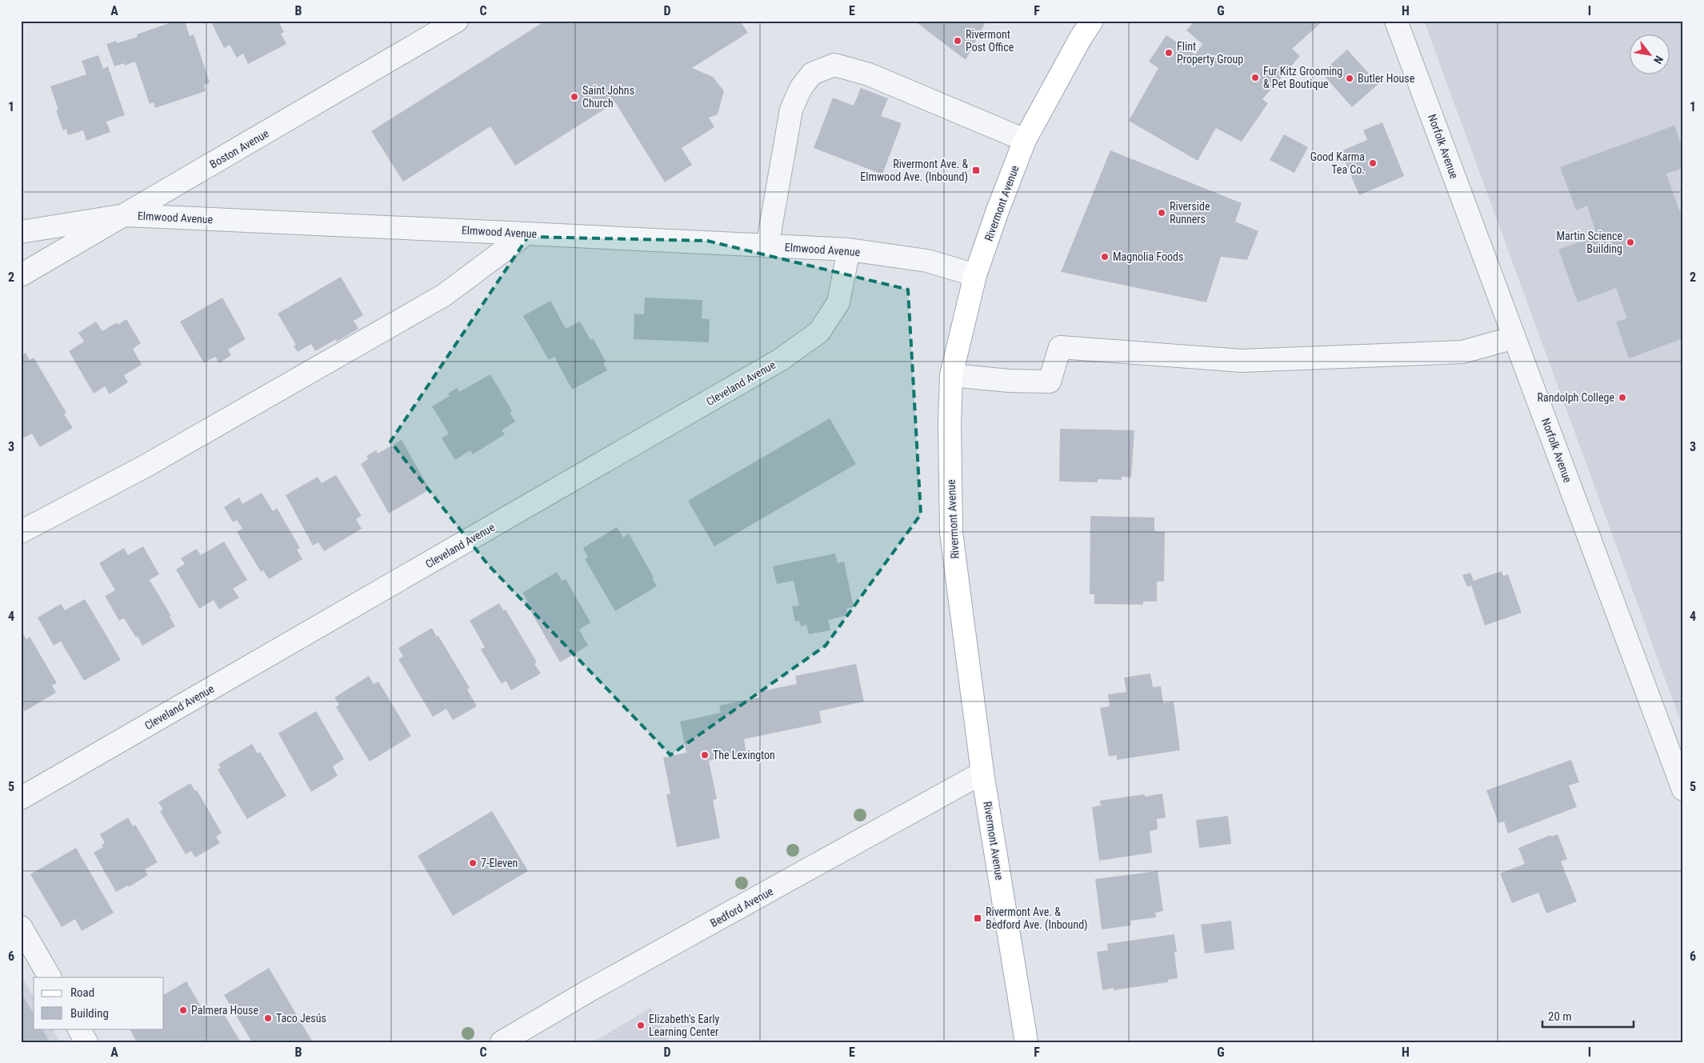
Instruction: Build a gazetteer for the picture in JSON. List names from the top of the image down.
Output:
{
  "streets": {
    "main road": ["Rivermont Avenue"],
    "street": [
      "Norfolk Avenue",
      "Boston Avenue",
      "Elmwood Avenue",
      "Cleveland Avenue",
      "Bedford Avenue"
    ]
  },
  "crossings": [
    ["Boston Avenue", "Elmwood Avenue"],
    ["Rivermont Avenue", "Elmwood Avenue"],
    ["Rivermont Avenue", "Bedford Avenue"],
    ["Elmwood Avenue", "Cleveland Avenue"]
  ],
  "places": {
    "other": [
      "Rivermont Post Office",
      "Flint Property Group",
      "Fur Kitz Grooming & Pet Boutique",
      "Butler House",
      "Saint Johns Church",
      "Good Karma Tea Co.",
      "Riverside Runners",
      "Martin Science Building",
      "Magnolia Foods",
      "Randolph College",
      "The Lexington",
      "7-Eleven",
      "Palmera House",
      "Taco Jesús",
      "Elizabeth's Early Learning Center"
    ],
    "transit": ["Rivermont Ave. & Elmwood Ave. (Inbound)", "Rivermont Ave. & Bedford Ave. (Inbound)"]
  },
  "legend": ["Road", "Building"],
  "scale_bar": "20 m",
  "north": "bottom right",
  "grid": {
    "columns": [
      "A",
      "B",
      "C",
      "D",
      "E",
      "F",
      "G",
      "H",
      "I"
    ],
    "rows": [
      "1",
      "2",
      "3",
      "4",
      "5",
      "6"
    ]
  }
}
